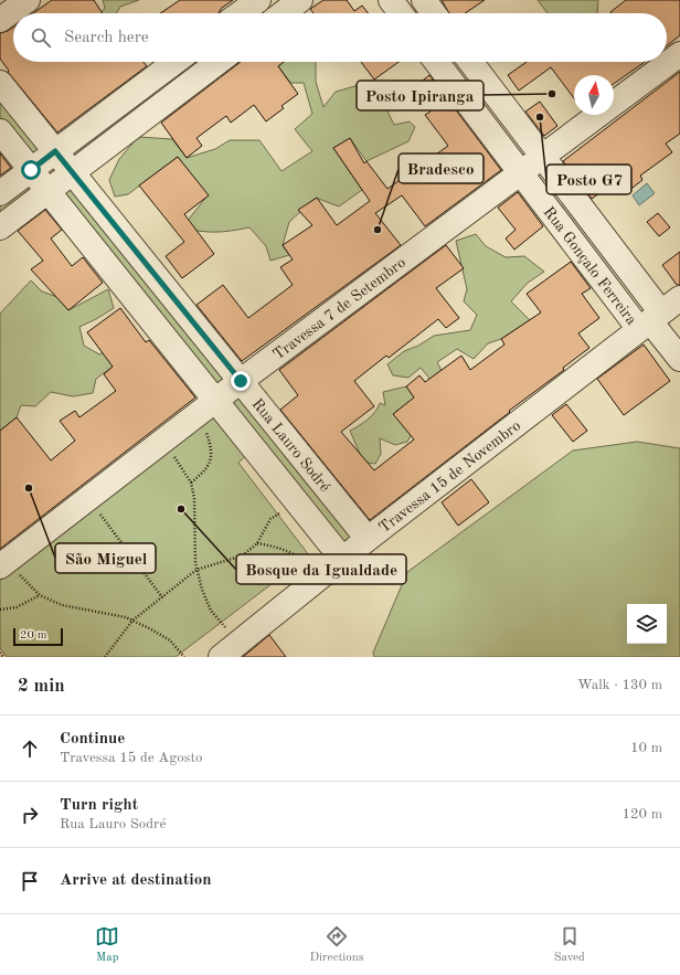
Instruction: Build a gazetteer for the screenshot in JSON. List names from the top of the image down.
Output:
{
  "streets": {
    "street": [
      "Rua Gonçalo Ferreira",
      "Travessa 7 de Setembro",
      "Rua Lauro Sodré",
      "Travessa 15 de Novembro"
    ]
  },
  "crossings": [
    ["Rua Gonçalo Ferreira", "Travessa 7 de Setembro"],
    ["Rua Gonçalo Ferreira", "Travessa 15 de Novembro"],
    ["Travessa 7 de Setembro", "Rua Lauro Sodré"],
    ["Rua Lauro Sodré", "Travessa 15 de Novembro"]
  ],
  "places": [
    "Posto Ipiranga",
    "Posto G7",
    "Bradesco",
    "São Miguel",
    "Bosque da Igualdade"
  ],
  "scale_bar": "20 m",
  "north": "top",
  "page": {
    "search": "Search here",
    "scale": "20 m",
    "heading": ["2 min", "Walk · 130 m"],
    "list": [
      ["Continue", "Travessa 15 de Agosto", "10 m"],
      ["Turn right", "Rua Lauro Sodré", "120 m"],
      "Arrive at destination"
    ],
    "nav": ["Map", "Directions", "Saved"]
  }
}
